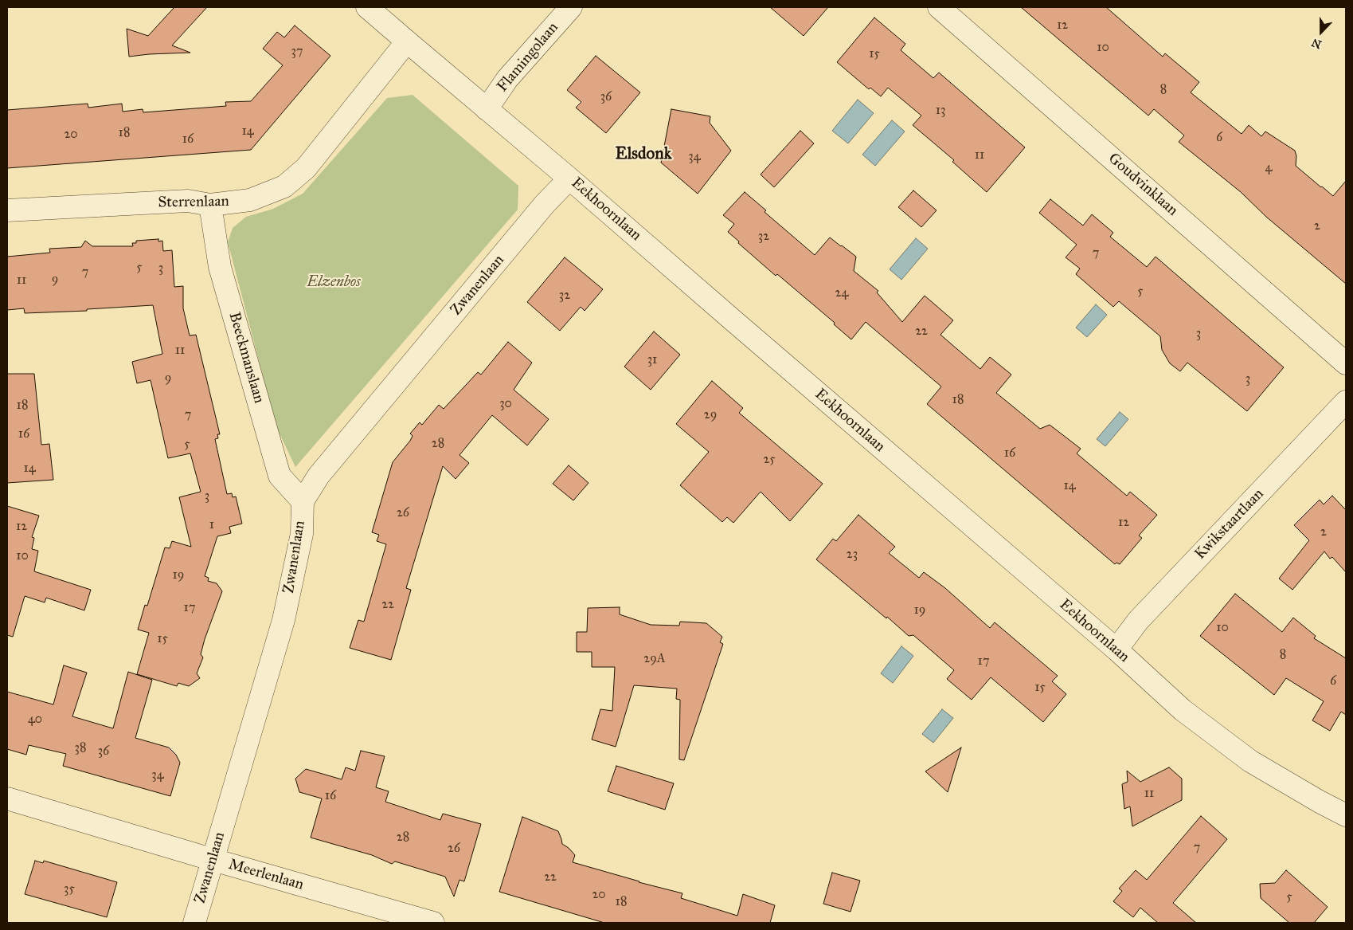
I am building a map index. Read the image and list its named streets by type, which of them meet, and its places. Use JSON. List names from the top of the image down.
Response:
{
  "streets": {
    "street": [
      "Flamingolaan",
      "Goudvinklaan",
      "Sterrenlaan",
      "Eekhoornlaan",
      "Zwanenlaan",
      "Beeckmanslaan",
      "Kwikstaartlaan",
      "Meerlenlaan"
    ]
  },
  "crossings": [
    ["Flamingolaan", "Eekhoornlaan"],
    ["Sterrenlaan", "Eekhoornlaan"],
    ["Sterrenlaan", "Beeckmanslaan"],
    ["Eekhoornlaan", "Zwanenlaan"],
    ["Eekhoornlaan", "Kwikstaartlaan"],
    ["Zwanenlaan", "Beeckmanslaan"],
    ["Zwanenlaan", "Meerlenlaan"]
  ],
  "districts": ["Elsdonk"],
  "parks": ["Elzenbos"],
  "house_numbers": [
    "12",
    "10",
    "37",
    "15",
    "8",
    "36",
    "13",
    "14",
    "18",
    "20",
    "6",
    "16",
    "11",
    "34",
    "4",
    "2",
    "32",
    "7",
    "5",
    "3",
    "7",
    "9",
    "11",
    "5",
    "24",
    "32",
    "22",
    "3",
    "11",
    "31",
    "9",
    "3",
    "18",
    "30",
    "18",
    "7",
    "29",
    "16",
    "28",
    "5",
    "16",
    "25",
    "14",
    "14",
    "3",
    "26",
    "12",
    "1",
    "12",
    "2",
    "23",
    "10",
    "19",
    "22",
    "17",
    "19",
    "10",
    "15",
    "8",
    "29A",
    "17",
    "6",
    "15",
    "40",
    "38",
    "36",
    "34",
    "11",
    "16",
    "28",
    "7",
    "26",
    "22",
    "35",
    "20",
    "5",
    "18"
  ],
  "north": "bottom"
}
